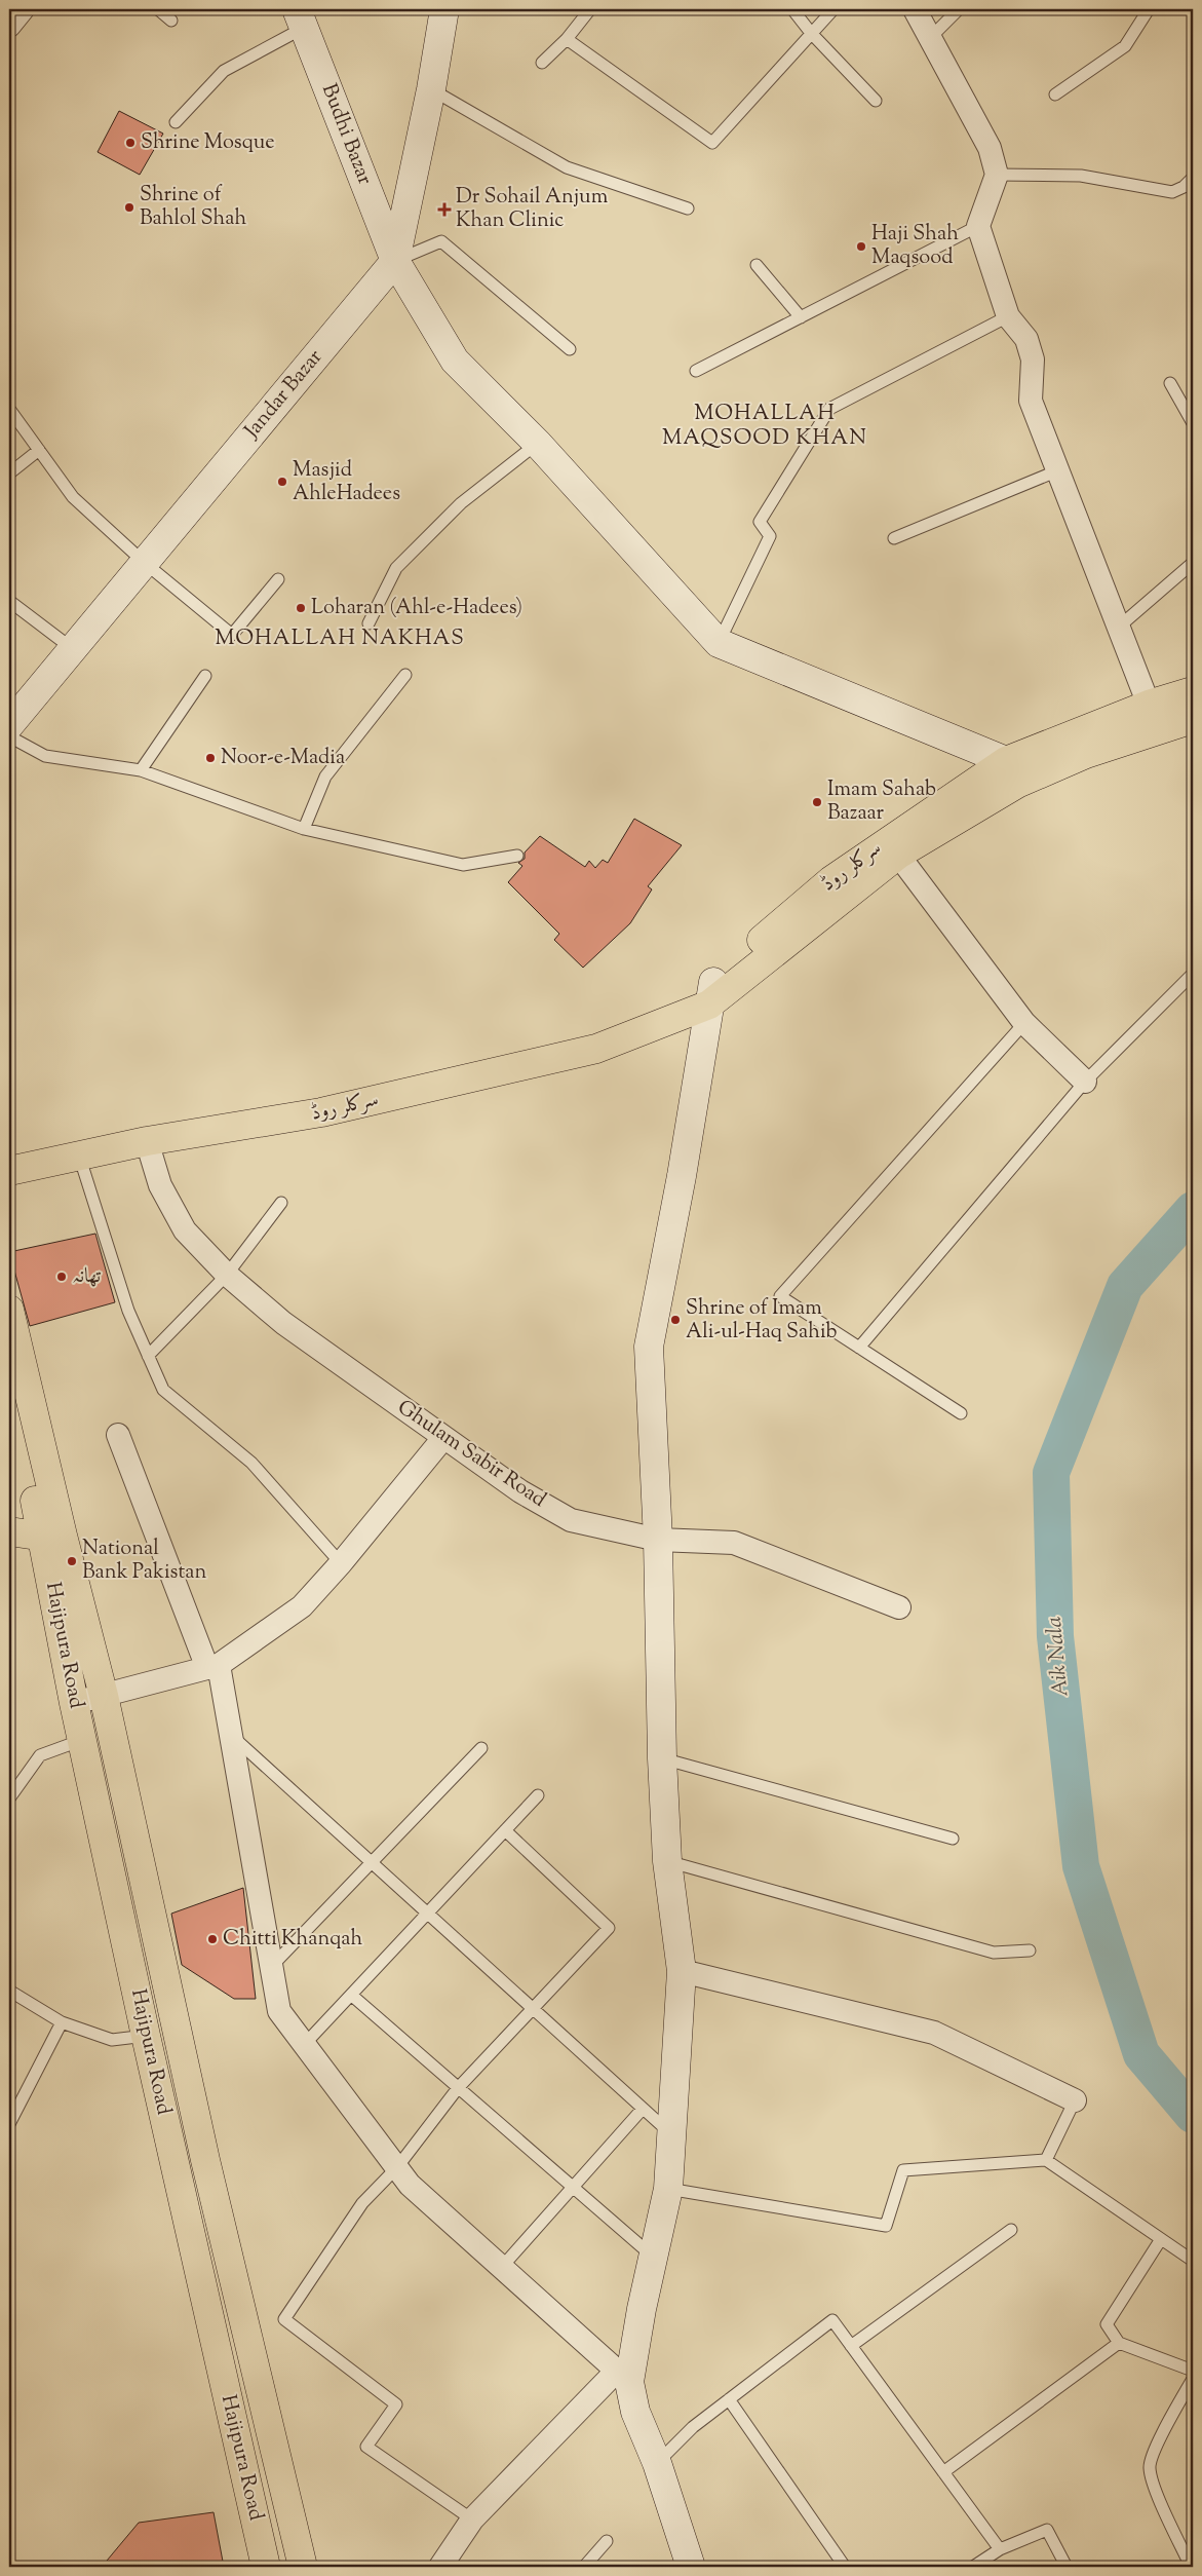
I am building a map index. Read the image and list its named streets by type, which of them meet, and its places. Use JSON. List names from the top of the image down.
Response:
{
  "streets": {
    "main road": ["سرکلر روڈ", "Hajipura Road"],
    "street": ["Budhi Bazar", "Jandar Bazar", "Ghulam Sabir Road"]
  },
  "crossings": [
    ["Budhi Bazar", "Jandar Bazar"],
    ["سرکلر روڈ", "Ghulam Sabir Road"]
  ],
  "districts": ["MOHALLAH MAQSOOD KHAN", "MOHALLAH NAKHAS"],
  "water": ["Aik Nala"],
  "places": {
    "other": [
      "Shrine Mosque",
      "Shrine of Bahlol Shah",
      "Haji Shah Maqsood",
      "Masjid AhleHadees",
      "Loharan (Ahl-e-Hadees)",
      "Noor-e-Madia",
      "Imam Sahab Bazaar",
      "تھانہ",
      "Shrine of Imam Ali-ul-Haq Sahib",
      "National Bank Pakistan",
      "Chitti Khanqah"
    ],
    "health": ["Dr Sohail Anjum Khan Clinic"]
  }
}
